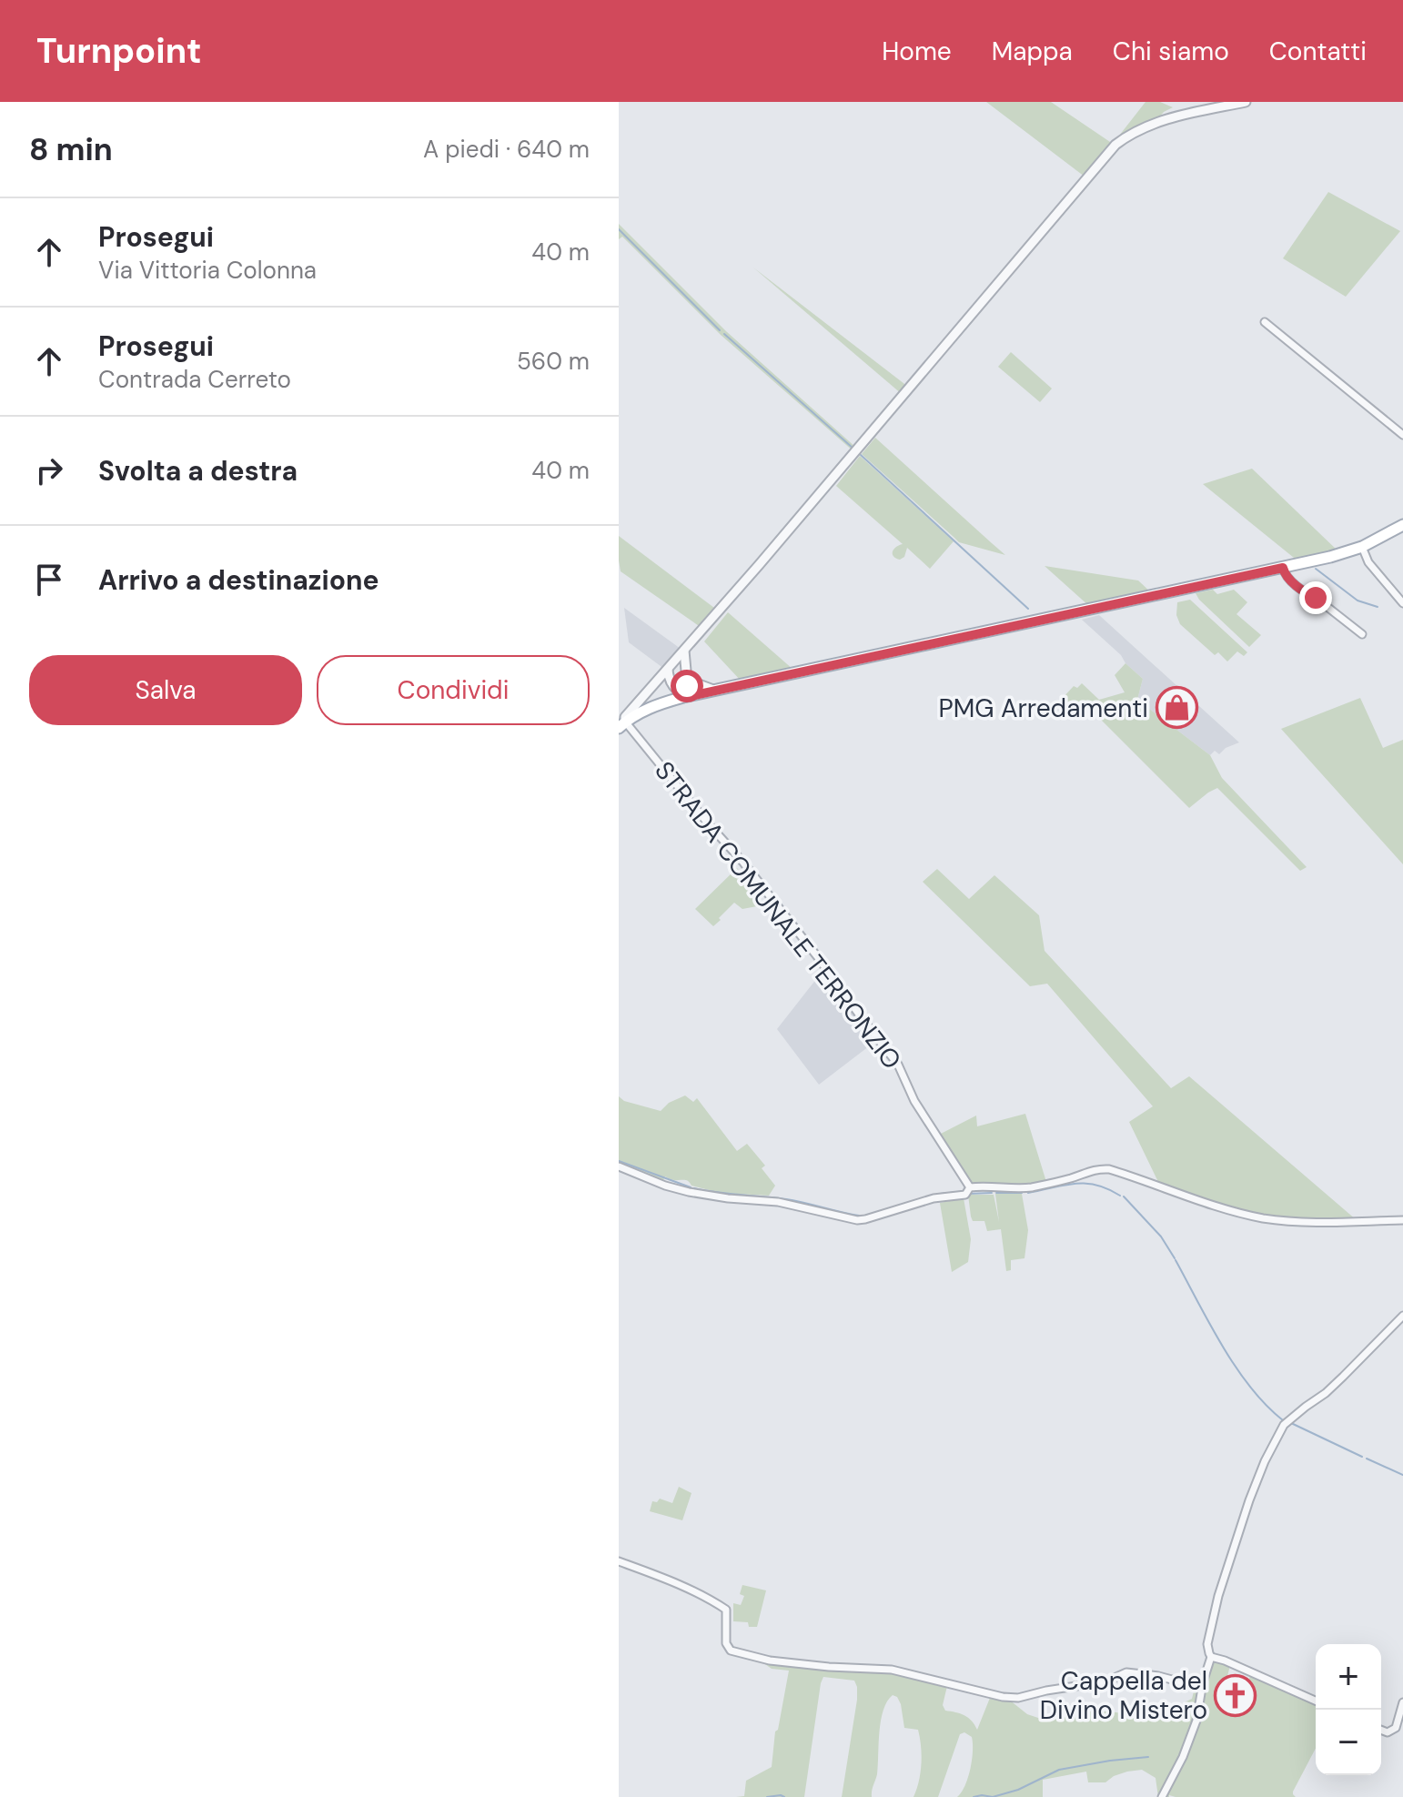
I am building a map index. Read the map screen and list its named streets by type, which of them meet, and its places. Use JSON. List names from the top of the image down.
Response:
{
  "streets": {
    "street": ["STRADA COMUNALE TERRONZIO"]
  },
  "places": {
    "shop": ["PMG Arredamenti"],
    "church": ["Cappella del Divino Mistero"]
  },
  "page": {
    "header": "Turnpoint",
    "nav": [
      "Home",
      "Mappa",
      "Chi siamo",
      "Contatti"
    ],
    "heading": ["8 min", "A piedi · 640 m"],
    "list": [
      ["Prosegui", "Via Vittoria Colonna", "40 m"],
      ["Prosegui", "Contrada Cerreto", "560 m"],
      ["Svolta a destra", "40 m"],
      "Arrivo a destinazione"
    ],
    "buttons": ["Salva", "Condividi"],
    "map_buttons": ["+", "−"]
  }
}
